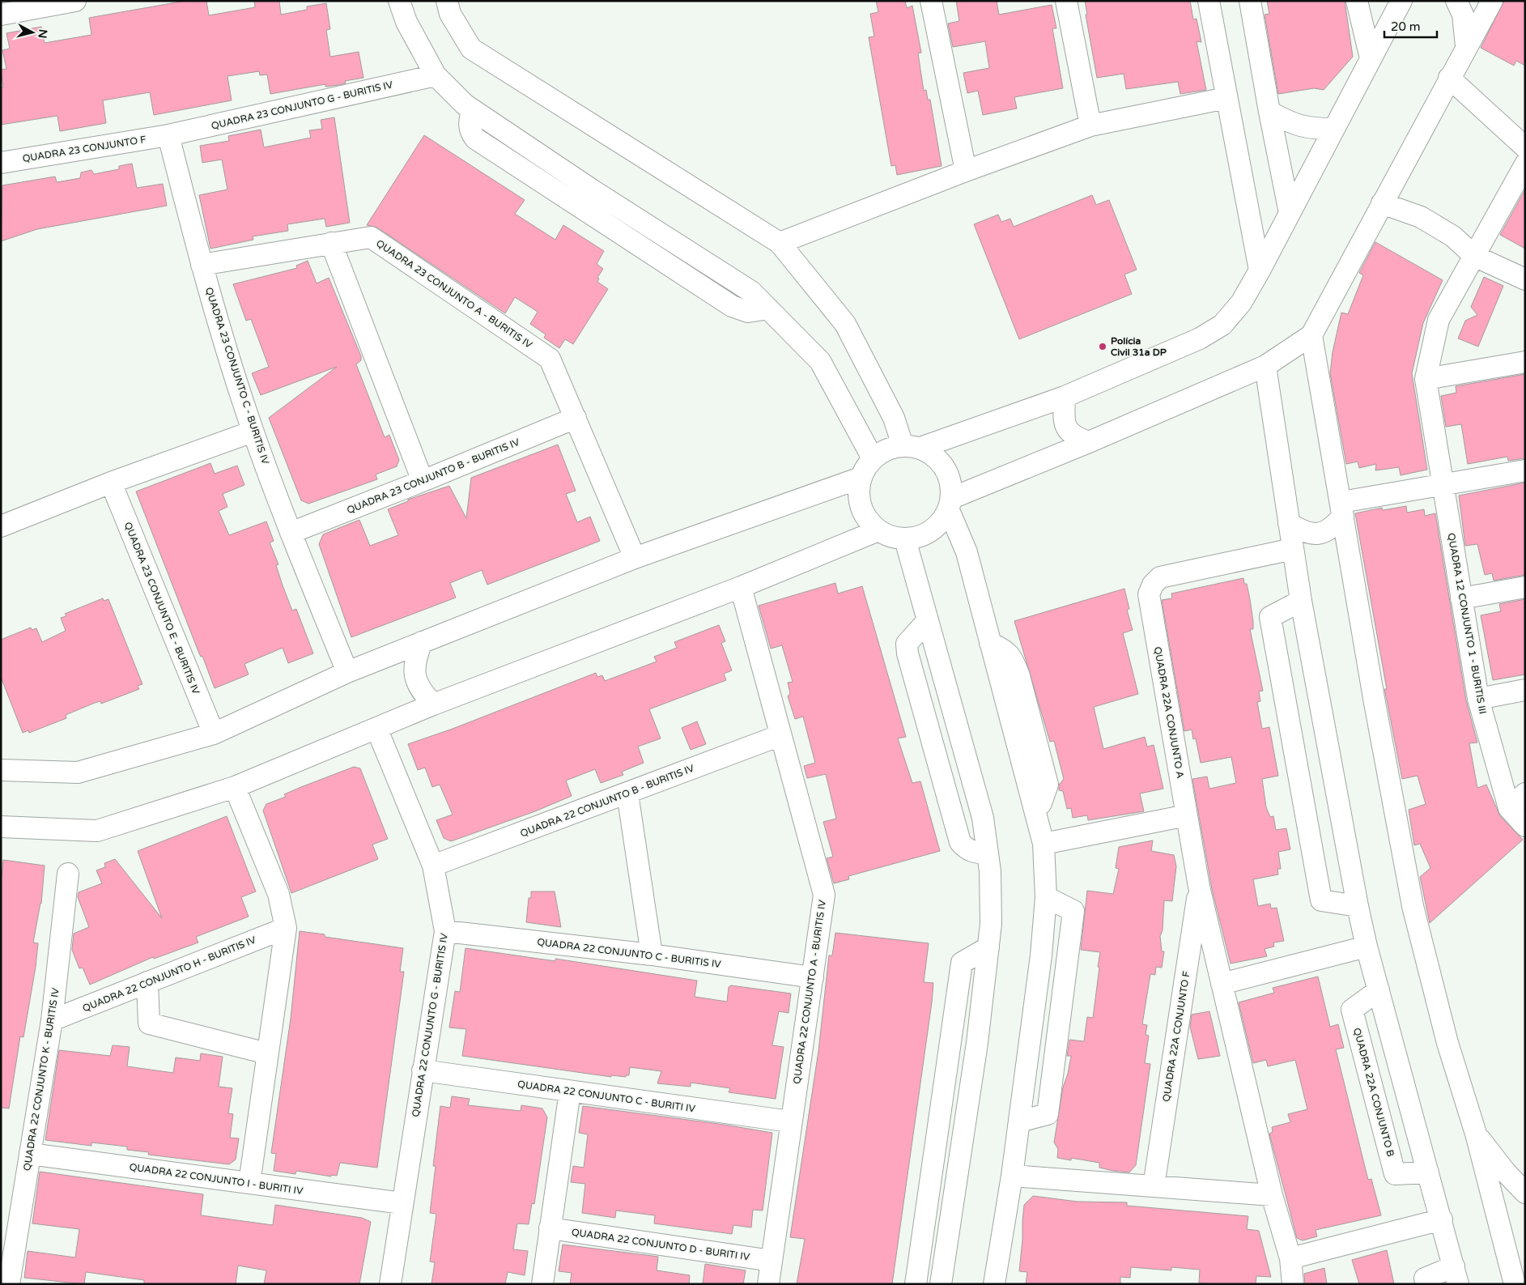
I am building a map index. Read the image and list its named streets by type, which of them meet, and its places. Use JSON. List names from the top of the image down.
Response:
{
  "streets": {
    "street": [
      "QUADRA 23 CONJUNTO G - BURITIS IV",
      "QUADRA 23 CONJUNTO F",
      "QUADRA 23 CONJUNTO A - BURITIS IV",
      "QUADRA 23 CONJUNTO C - BURITIS IV",
      "QUADRA 23 CONJUNTO B - BURITIS IV",
      "QUADRA 23 CONJUNTO E - BURITIS IV",
      "QUADRA 12 CONJUNTO 1 - BURITIS III",
      "QUADRA 22A CONJUNTO A",
      "QUADRA 22 CONJUNTO B - BURITIS IV",
      "QUADRA 22 CONJUNTO C - BURITIS IV",
      "QUADRA 22 CONJUNTO H - BURITIS IV",
      "QUADRA 22 CONJUNTO A - BURITIS IV",
      "QUADRA 22 CONJUNTO G - BURITIS IV",
      "QUADRA 22A CONJUNTO F",
      "QUADRA 22 CONJUNTO K - BURITIS IV",
      "QUADRA 22A CONJUNTO B",
      "QUADRA 22 CONJUNTO C - BURITI IV",
      "QUADRA 22 CONJUNTO I - BURITI IV",
      "QUADRA 22 CONJUNTO D - BURITI IV"
    ]
  },
  "crossings": [
    ["QUADRA 23 CONJUNTO G - BURITIS IV", "QUADRA 23 CONJUNTO F"],
    ["QUADRA 23 CONJUNTO G - BURITIS IV", "QUADRA 23 CONJUNTO C - BURITIS IV"],
    ["QUADRA 23 CONJUNTO F", "QUADRA 23 CONJUNTO C - BURITIS IV"],
    ["QUADRA 23 CONJUNTO A - BURITIS IV", "QUADRA 23 CONJUNTO C - BURITIS IV"],
    ["QUADRA 23 CONJUNTO A - BURITIS IV", "QUADRA 23 CONJUNTO B - BURITIS IV"],
    ["QUADRA 23 CONJUNTO C - BURITIS IV", "QUADRA 23 CONJUNTO B - BURITIS IV"],
    ["QUADRA 22A CONJUNTO A", "QUADRA 22A CONJUNTO F"],
    ["QUADRA 22 CONJUNTO B - BURITIS IV", "QUADRA 22 CONJUNTO A - BURITIS IV"],
    ["QUADRA 22 CONJUNTO B - BURITIS IV", "QUADRA 22 CONJUNTO G - BURITIS IV"],
    ["QUADRA 22 CONJUNTO C - BURITIS IV", "QUADRA 22 CONJUNTO A - BURITIS IV"],
    ["QUADRA 22 CONJUNTO C - BURITIS IV", "QUADRA 22 CONJUNTO G - BURITIS IV"],
    ["QUADRA 22 CONJUNTO H - BURITIS IV", "QUADRA 22 CONJUNTO K - BURITIS IV"],
    ["QUADRA 22 CONJUNTO A - BURITIS IV", "QUADRA 22 CONJUNTO C - BURITI IV"],
    ["QUADRA 22 CONJUNTO A - BURITIS IV", "QUADRA 22 CONJUNTO D - BURITI IV"],
    ["QUADRA 22 CONJUNTO G - BURITIS IV", "QUADRA 22 CONJUNTO C - BURITI IV"],
    ["QUADRA 22 CONJUNTO G - BURITIS IV", "QUADRA 22 CONJUNTO I - BURITI IV"],
    ["QUADRA 22 CONJUNTO K - BURITIS IV", "QUADRA 22 CONJUNTO I - BURITI IV"]
  ],
  "places": ["Polícia Civil 31a DP"],
  "scale_bar": "20 m",
  "north": "right"
}
